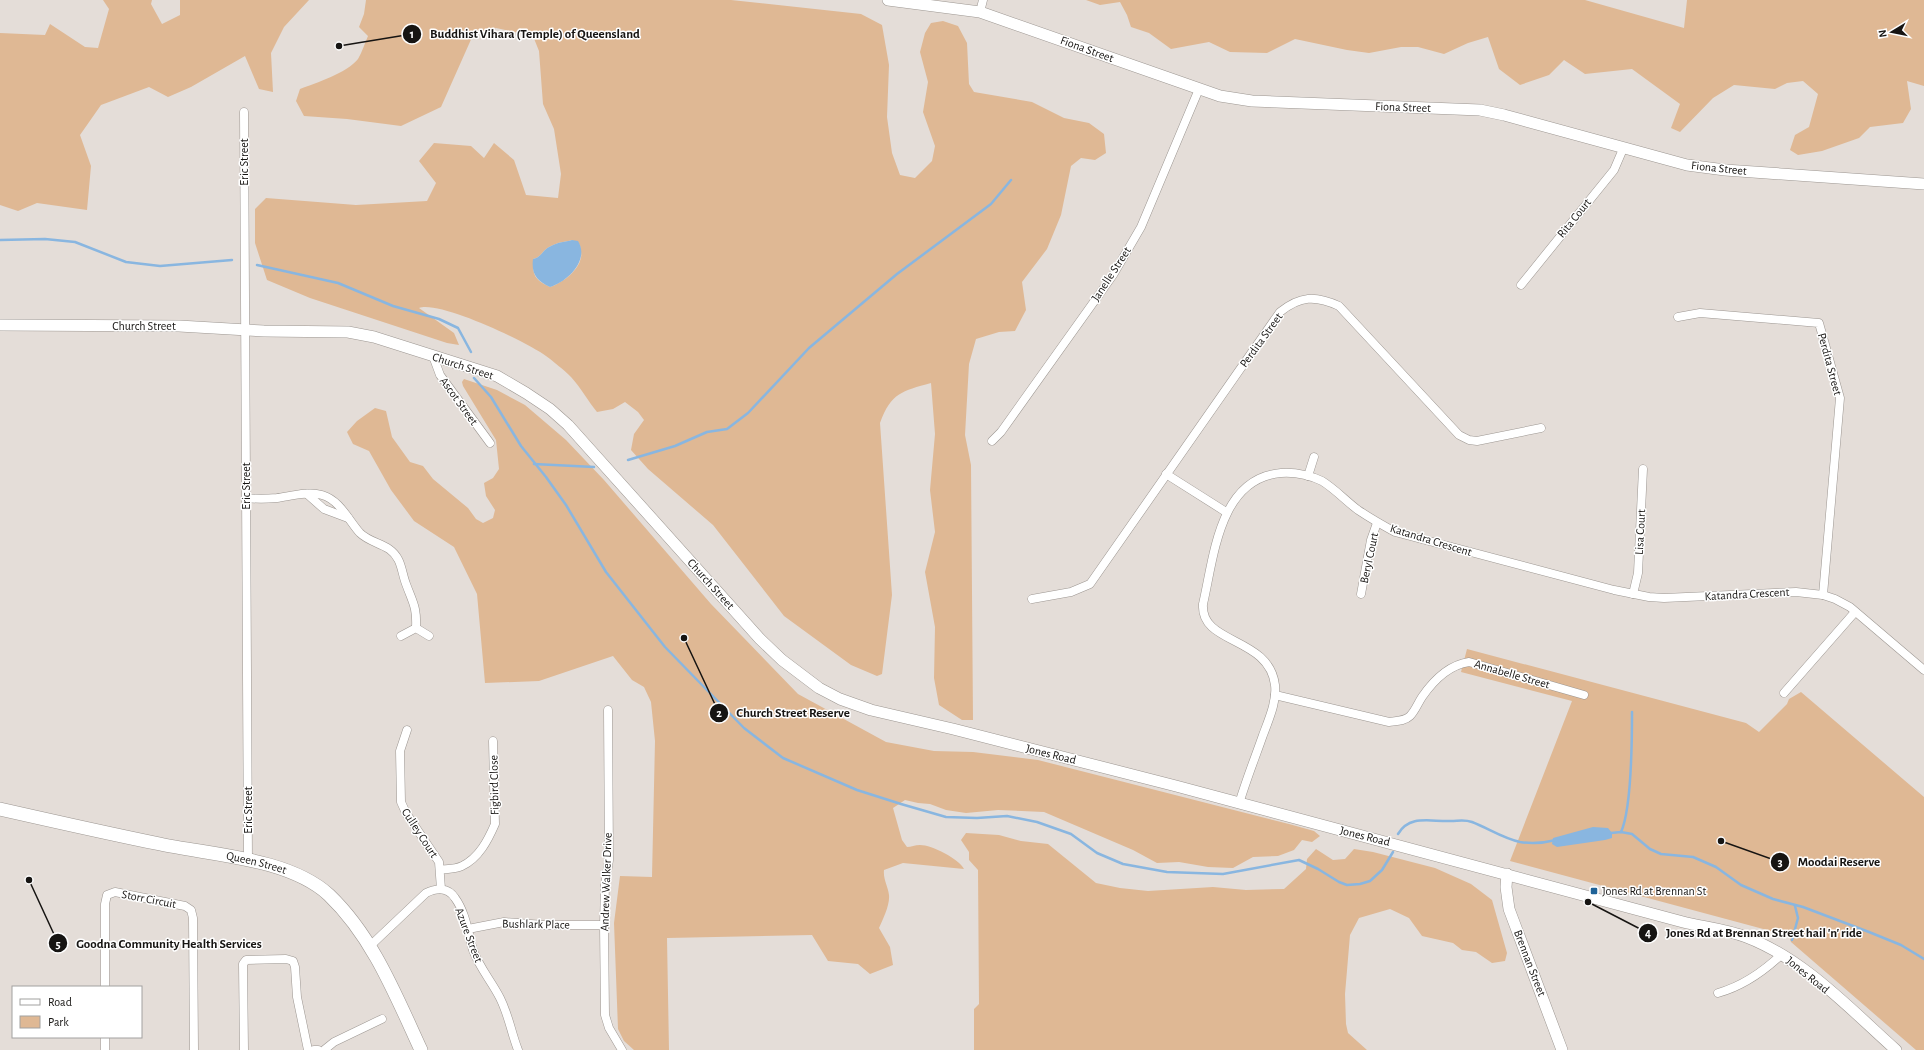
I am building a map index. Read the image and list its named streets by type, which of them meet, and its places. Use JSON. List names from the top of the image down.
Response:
{
  "streets": {
    "main road": ["Queen Street"],
    "street": [
      "Fiona Street",
      "Eric Street",
      "Rita Court",
      "Janelle Street",
      "Church Street",
      "Perdita Street",
      "Ascot Street",
      "Lisa Court",
      "Katandra Crescent",
      "Beryl Court",
      "Annabelle Street",
      "Jones Road",
      "Figbird Close",
      "Culley Court",
      "Andrew Walker Drive",
      "Storr Circuit",
      "Bushlark Place",
      "Azure Street",
      "Brennan Street"
    ]
  },
  "crossings": [
    ["Fiona Street", "Rita Court"],
    ["Fiona Street", "Janelle Street"],
    ["Eric Street", "Church Street"],
    ["Eric Street", "Queen Street"],
    ["Church Street", "Ascot Street"],
    ["Church Street", "Jones Road"],
    ["Perdita Street", "Katandra Crescent"],
    ["Lisa Court", "Katandra Crescent"],
    ["Katandra Crescent", "Beryl Court"],
    ["Katandra Crescent", "Annabelle Street"],
    ["Katandra Crescent", "Jones Road"],
    ["Jones Road", "Brennan Street"],
    ["Figbird Close", "Culley Court"],
    ["Culley Court", "Azure Street"],
    ["Andrew Walker Drive", "Bushlark Place"],
    ["Bushlark Place", "Azure Street"]
  ],
  "places": {
    "other": [
      "Buddhist Vihara (Temple) of Queensland",
      "Church Street Reserve",
      "Moodai Reserve",
      "Goodna Community Health Services",
      "Jones Rd at Brennan Street hail 'n' ride"
    ],
    "transit": ["Jones Rd at Brennan St"]
  },
  "legend": ["Road", "Park"],
  "north": "left"
}
